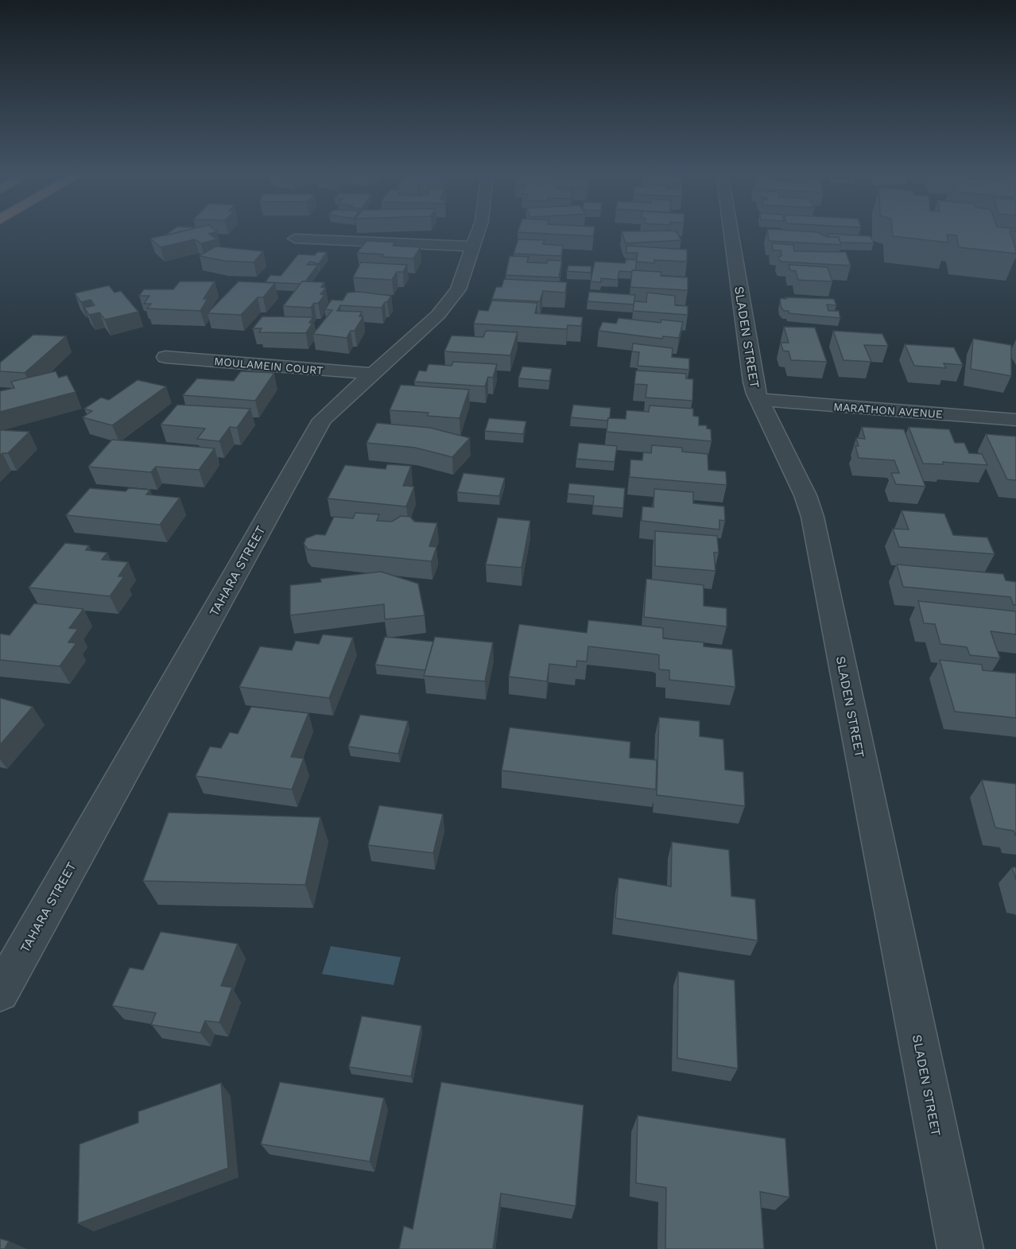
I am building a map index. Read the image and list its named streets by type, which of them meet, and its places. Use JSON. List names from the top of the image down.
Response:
{
  "streets": {
    "street": [
      "SLADEN STREET",
      "MOULAMEIN COURT",
      "MARATHON AVENUE",
      "TAHARA STREET"
    ]
  },
  "crossings": [
    ["SLADEN STREET", "MARATHON AVENUE"],
    ["MOULAMEIN COURT", "TAHARA STREET"]
  ]
}
